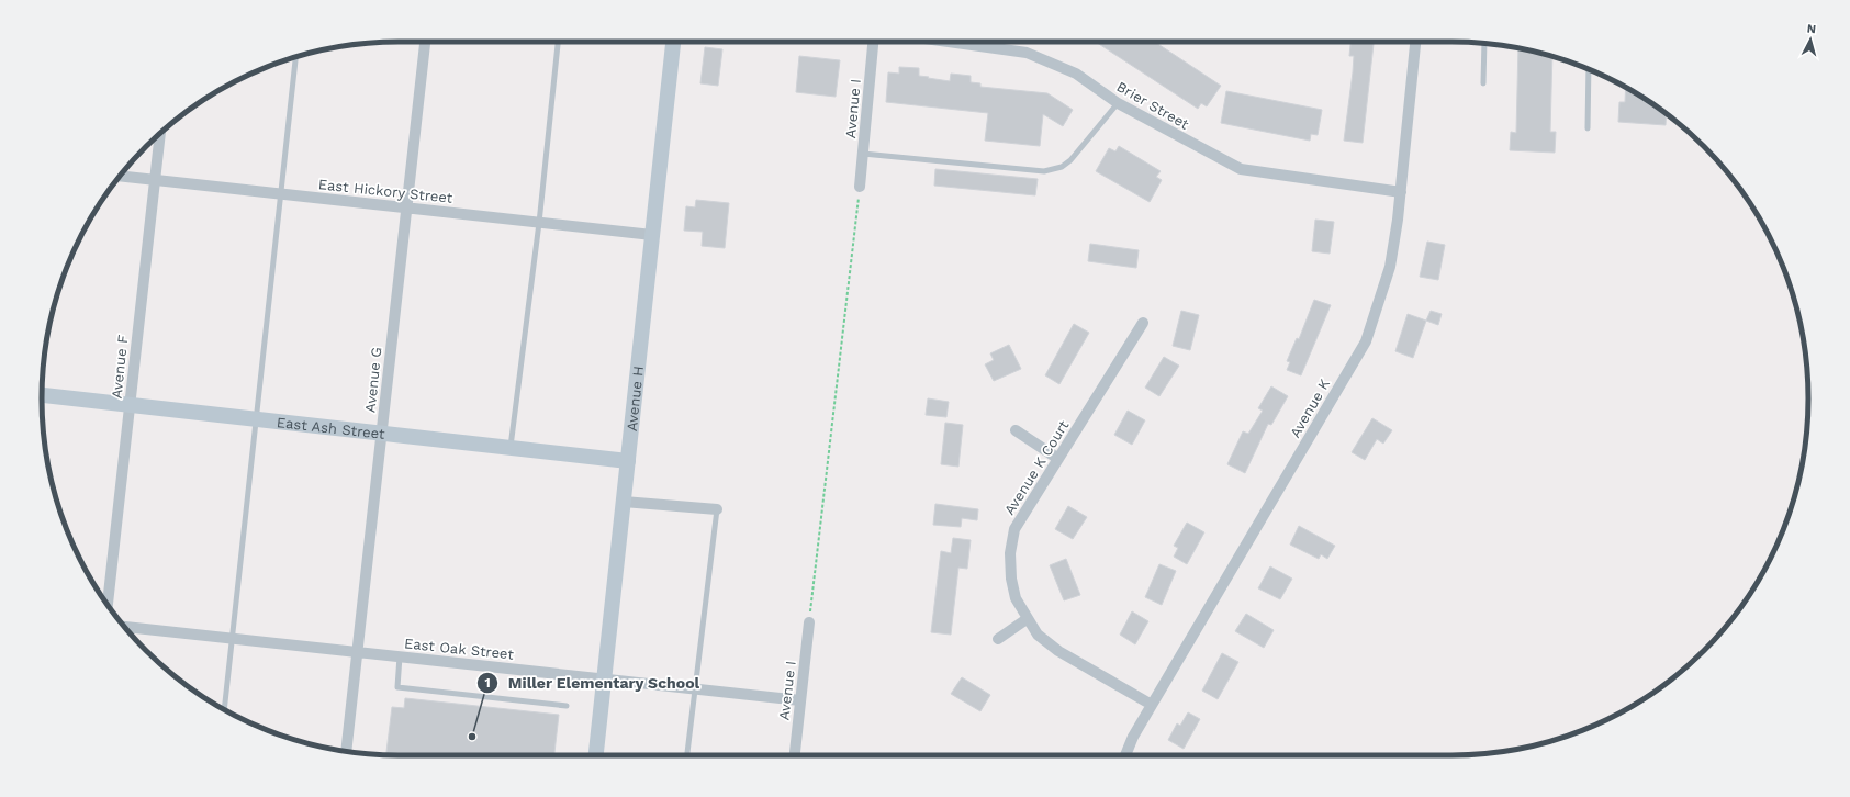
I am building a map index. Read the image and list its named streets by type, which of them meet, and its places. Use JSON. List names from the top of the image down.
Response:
{
  "streets": {
    "street": [
      "Brier Street",
      "Avenue I",
      "East Hickory Street",
      "Avenue F",
      "Avenue G",
      "Avenue H",
      "Avenue K",
      "East Ash Street",
      "Avenue K Court",
      "East Oak Street"
    ]
  },
  "crossings": [
    ["Brier Street", "Avenue K"],
    ["Avenue I", "East Oak Street"],
    ["East Hickory Street", "Avenue F"],
    ["East Hickory Street", "Avenue G"],
    ["East Hickory Street", "Avenue H"],
    ["Avenue F", "East Ash Street"],
    ["Avenue G", "East Ash Street"],
    ["Avenue G", "East Oak Street"],
    ["Avenue H", "East Ash Street"],
    ["Avenue H", "East Oak Street"],
    ["Avenue K", "Avenue K Court"]
  ],
  "places": ["Miller Elementary School"],
  "north": "top"
}
